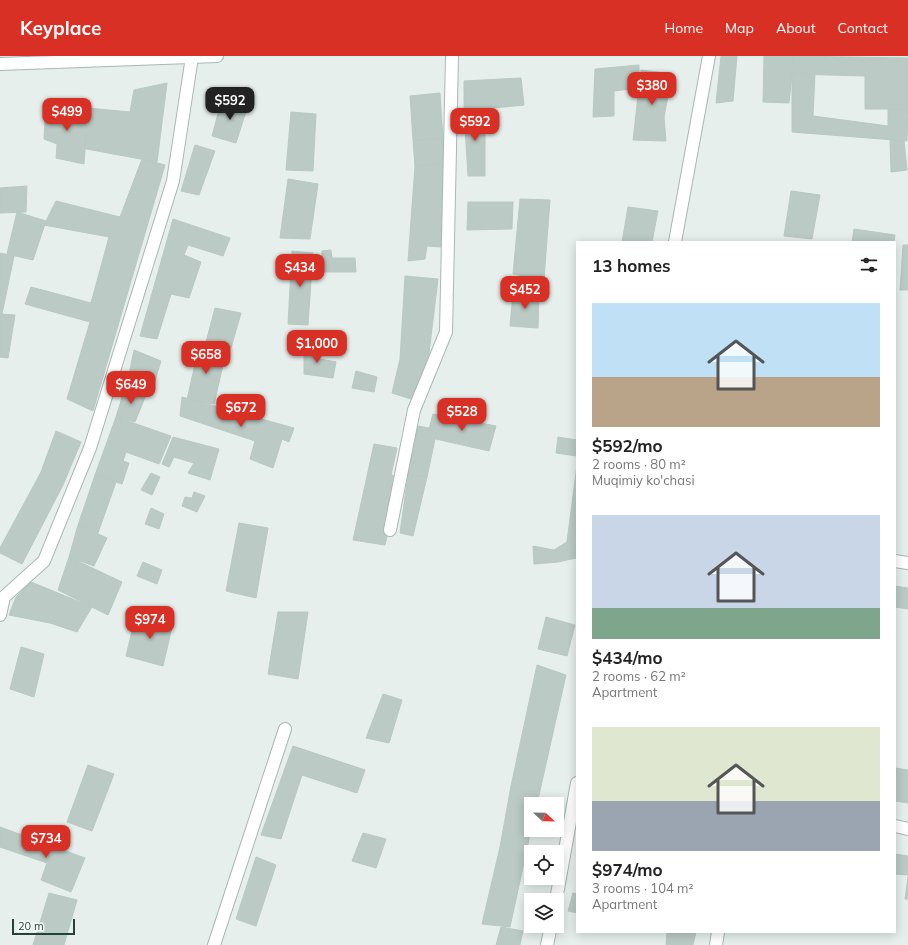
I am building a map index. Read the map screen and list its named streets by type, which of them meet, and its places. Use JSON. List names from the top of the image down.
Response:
{
  "scale_bar": "20 m",
  "north": "right",
  "page": {
    "header": "Keyplace",
    "nav": [
      "Home",
      "Map",
      "About",
      "Contact"
    ],
    "price": [
      "$380",
      "$592",
      "$499",
      "$592",
      "$434",
      "$452",
      "$1,000",
      "$658",
      "$649",
      "$672",
      "$528",
      "$974",
      "$734"
    ],
    "heading": "13 homes",
    "list": [
      {
        "name": "$592/mo",
        "note": "2 rooms · 80 m² · Muqimiy ko'chasi"
      },
      {
        "name": "$434/mo",
        "note": "2 rooms · 62 m² · Apartment"
      },
      {
        "name": "$974/mo",
        "note": "3 rooms · 104 m² · Apartment"
      }
    ],
    "scale": "20 m"
  }
}
